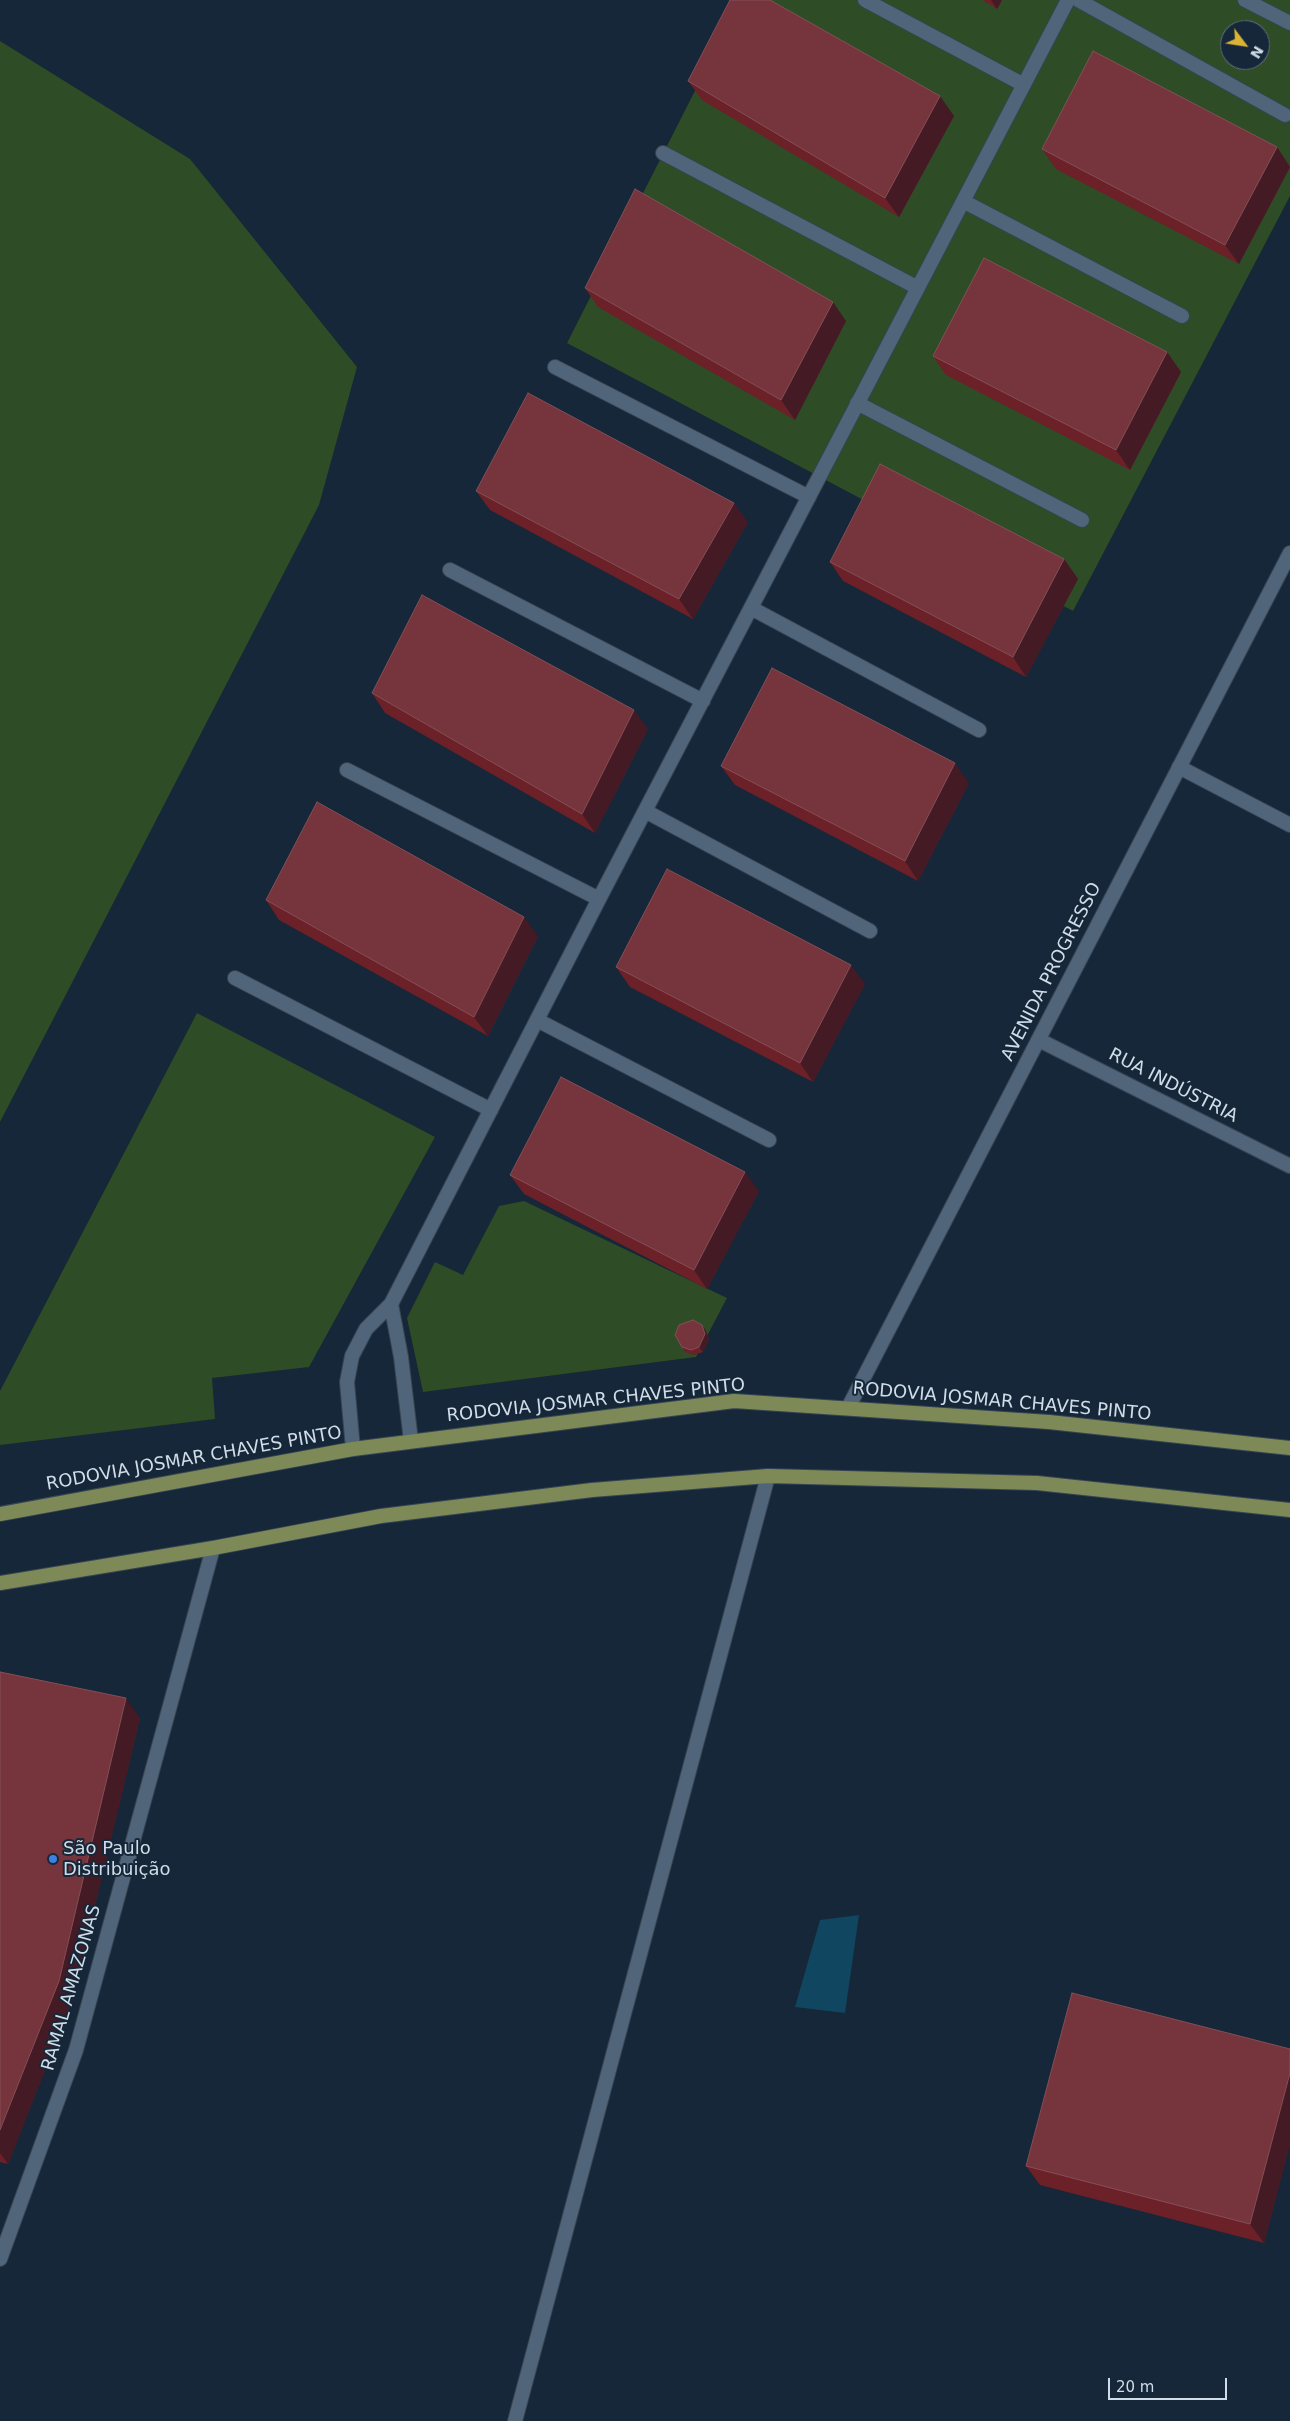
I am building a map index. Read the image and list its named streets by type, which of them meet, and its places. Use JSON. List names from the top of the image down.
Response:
{
  "streets": {
    "main road": ["RODOVIA JOSMAR CHAVES PINTO"],
    "street": ["AVENIDA PROGRESSO", "RUA INDÚSTRIA", "RAMAL AMAZONAS"]
  },
  "crossings": [
    ["AVENIDA PROGRESSO", "RUA INDÚSTRIA"],
    ["AVENIDA PROGRESSO", "RODOVIA JOSMAR CHAVES PINTO"]
  ],
  "places": ["São Paulo Distribuição"],
  "scale_bar": "20 m",
  "north": "bottom right"
}
